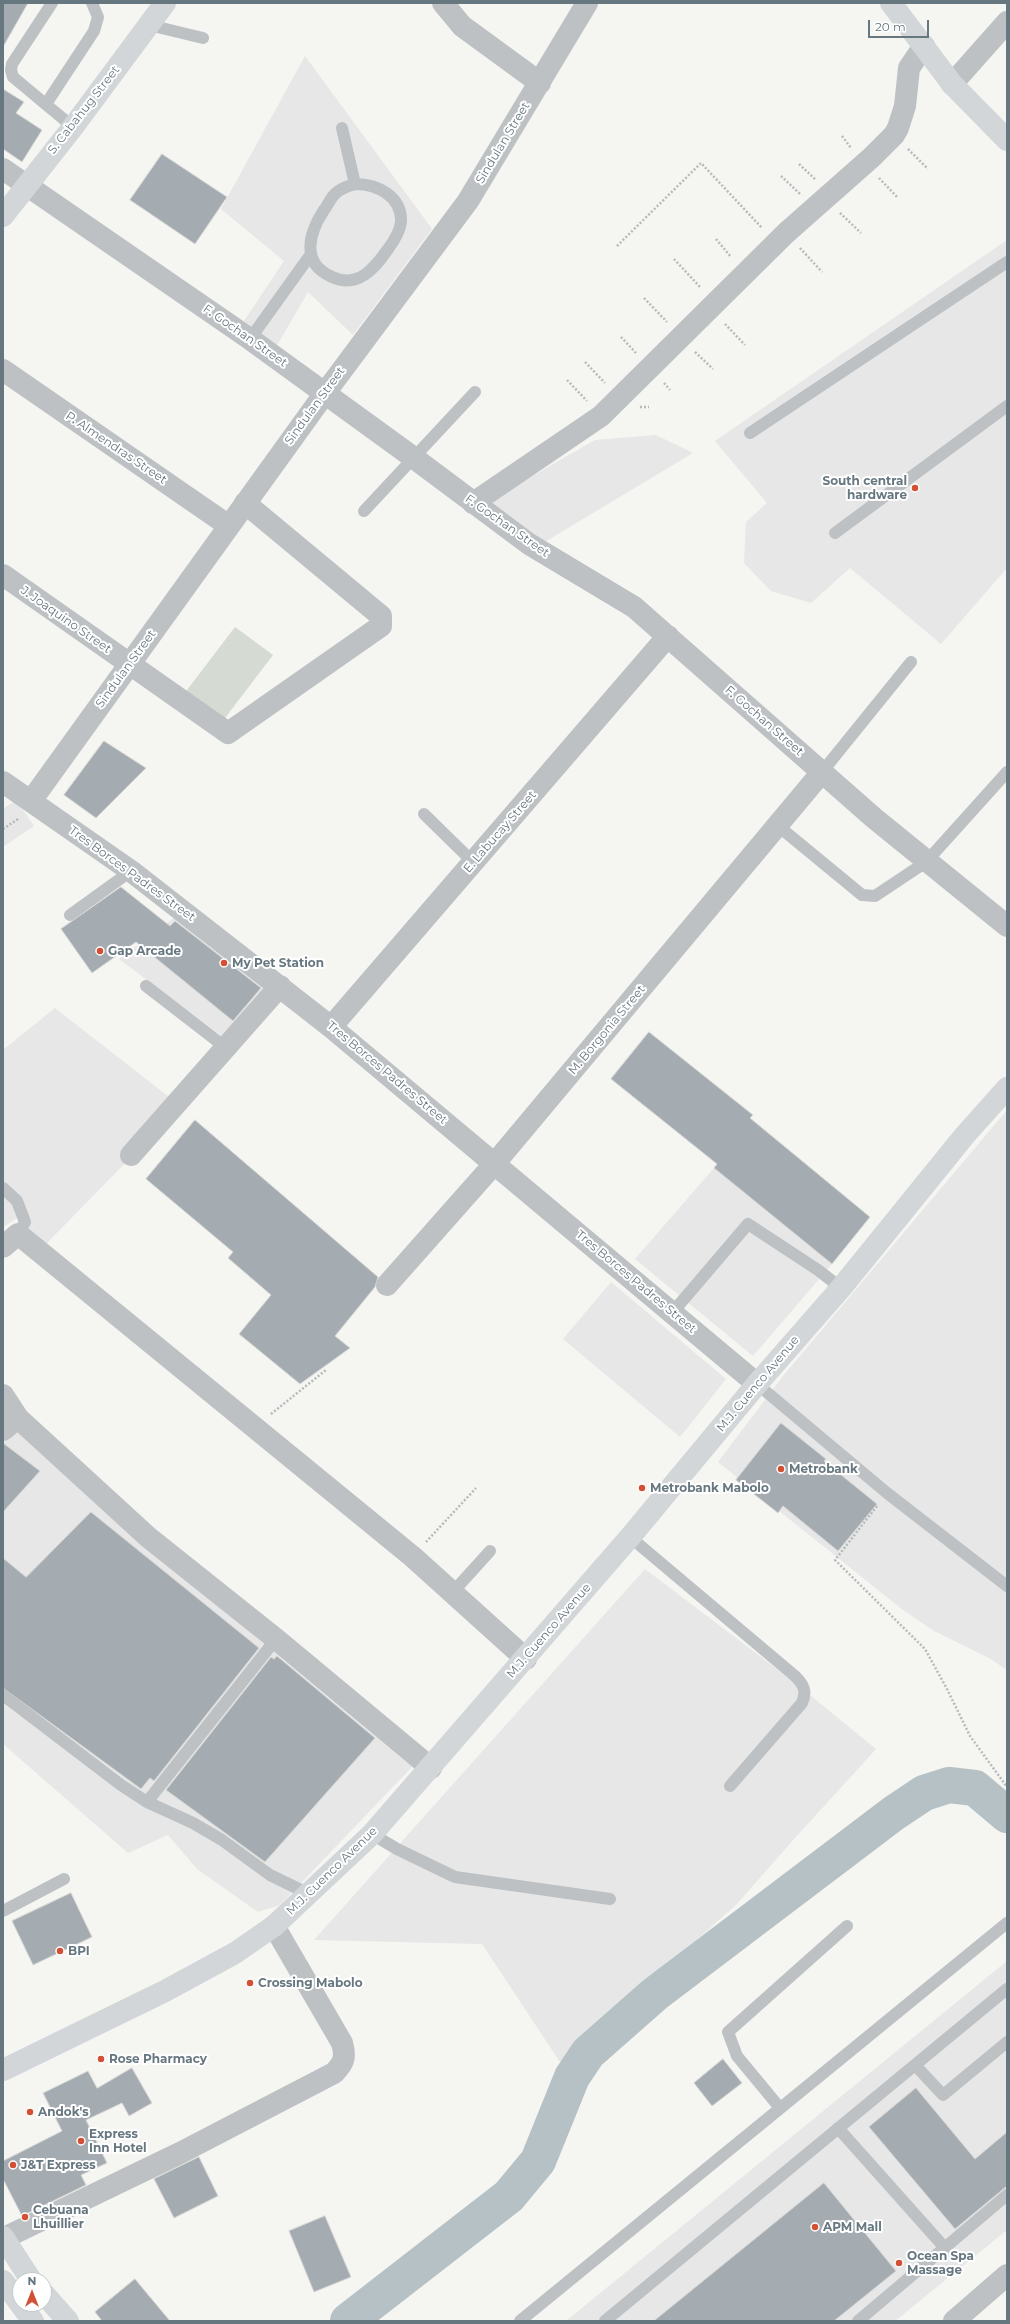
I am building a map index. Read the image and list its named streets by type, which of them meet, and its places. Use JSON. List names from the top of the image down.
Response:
{
  "streets": {
    "main road": ["S. Cabahug Street", "M.J. Cuenco Avenue"],
    "street": [
      "Sindulan Street",
      "F. Gochan Street",
      "P. Almendras Street",
      "J. Joaquino Street",
      "E. Labucay Street",
      "Tres Borces Padres Street",
      "M. Borgonia Street"
    ]
  },
  "crossings": [
    ["S. Cabahug Street", "F. Gochan Street"],
    ["Sindulan Street", "F. Gochan Street"],
    ["Sindulan Street", "P. Almendras Street"],
    ["Sindulan Street", "J. Joaquino Street"],
    ["Sindulan Street", "Tres Borces Padres Street"],
    ["F. Gochan Street", "E. Labucay Street"],
    ["F. Gochan Street", "M. Borgonia Street"],
    ["E. Labucay Street", "Tres Borces Padres Street"],
    ["Tres Borces Padres Street", "M. Borgonia Street"],
    ["Tres Borces Padres Street", "M.J. Cuenco Avenue"]
  ],
  "places": [
    "South central hardware",
    "Gap Arcade",
    "My Pet Station",
    "Metrobank",
    "Metrobank Mabolo",
    "BPI",
    "Crossing Mabolo",
    "Rose Pharmacy",
    "Andok's",
    "Express Inn Hotel",
    "J&T Express",
    "Cebuana Lhuillier",
    "APM Mall",
    "Ocean Spa Massage"
  ],
  "scale_bar": "20 m",
  "north": "top"
}
